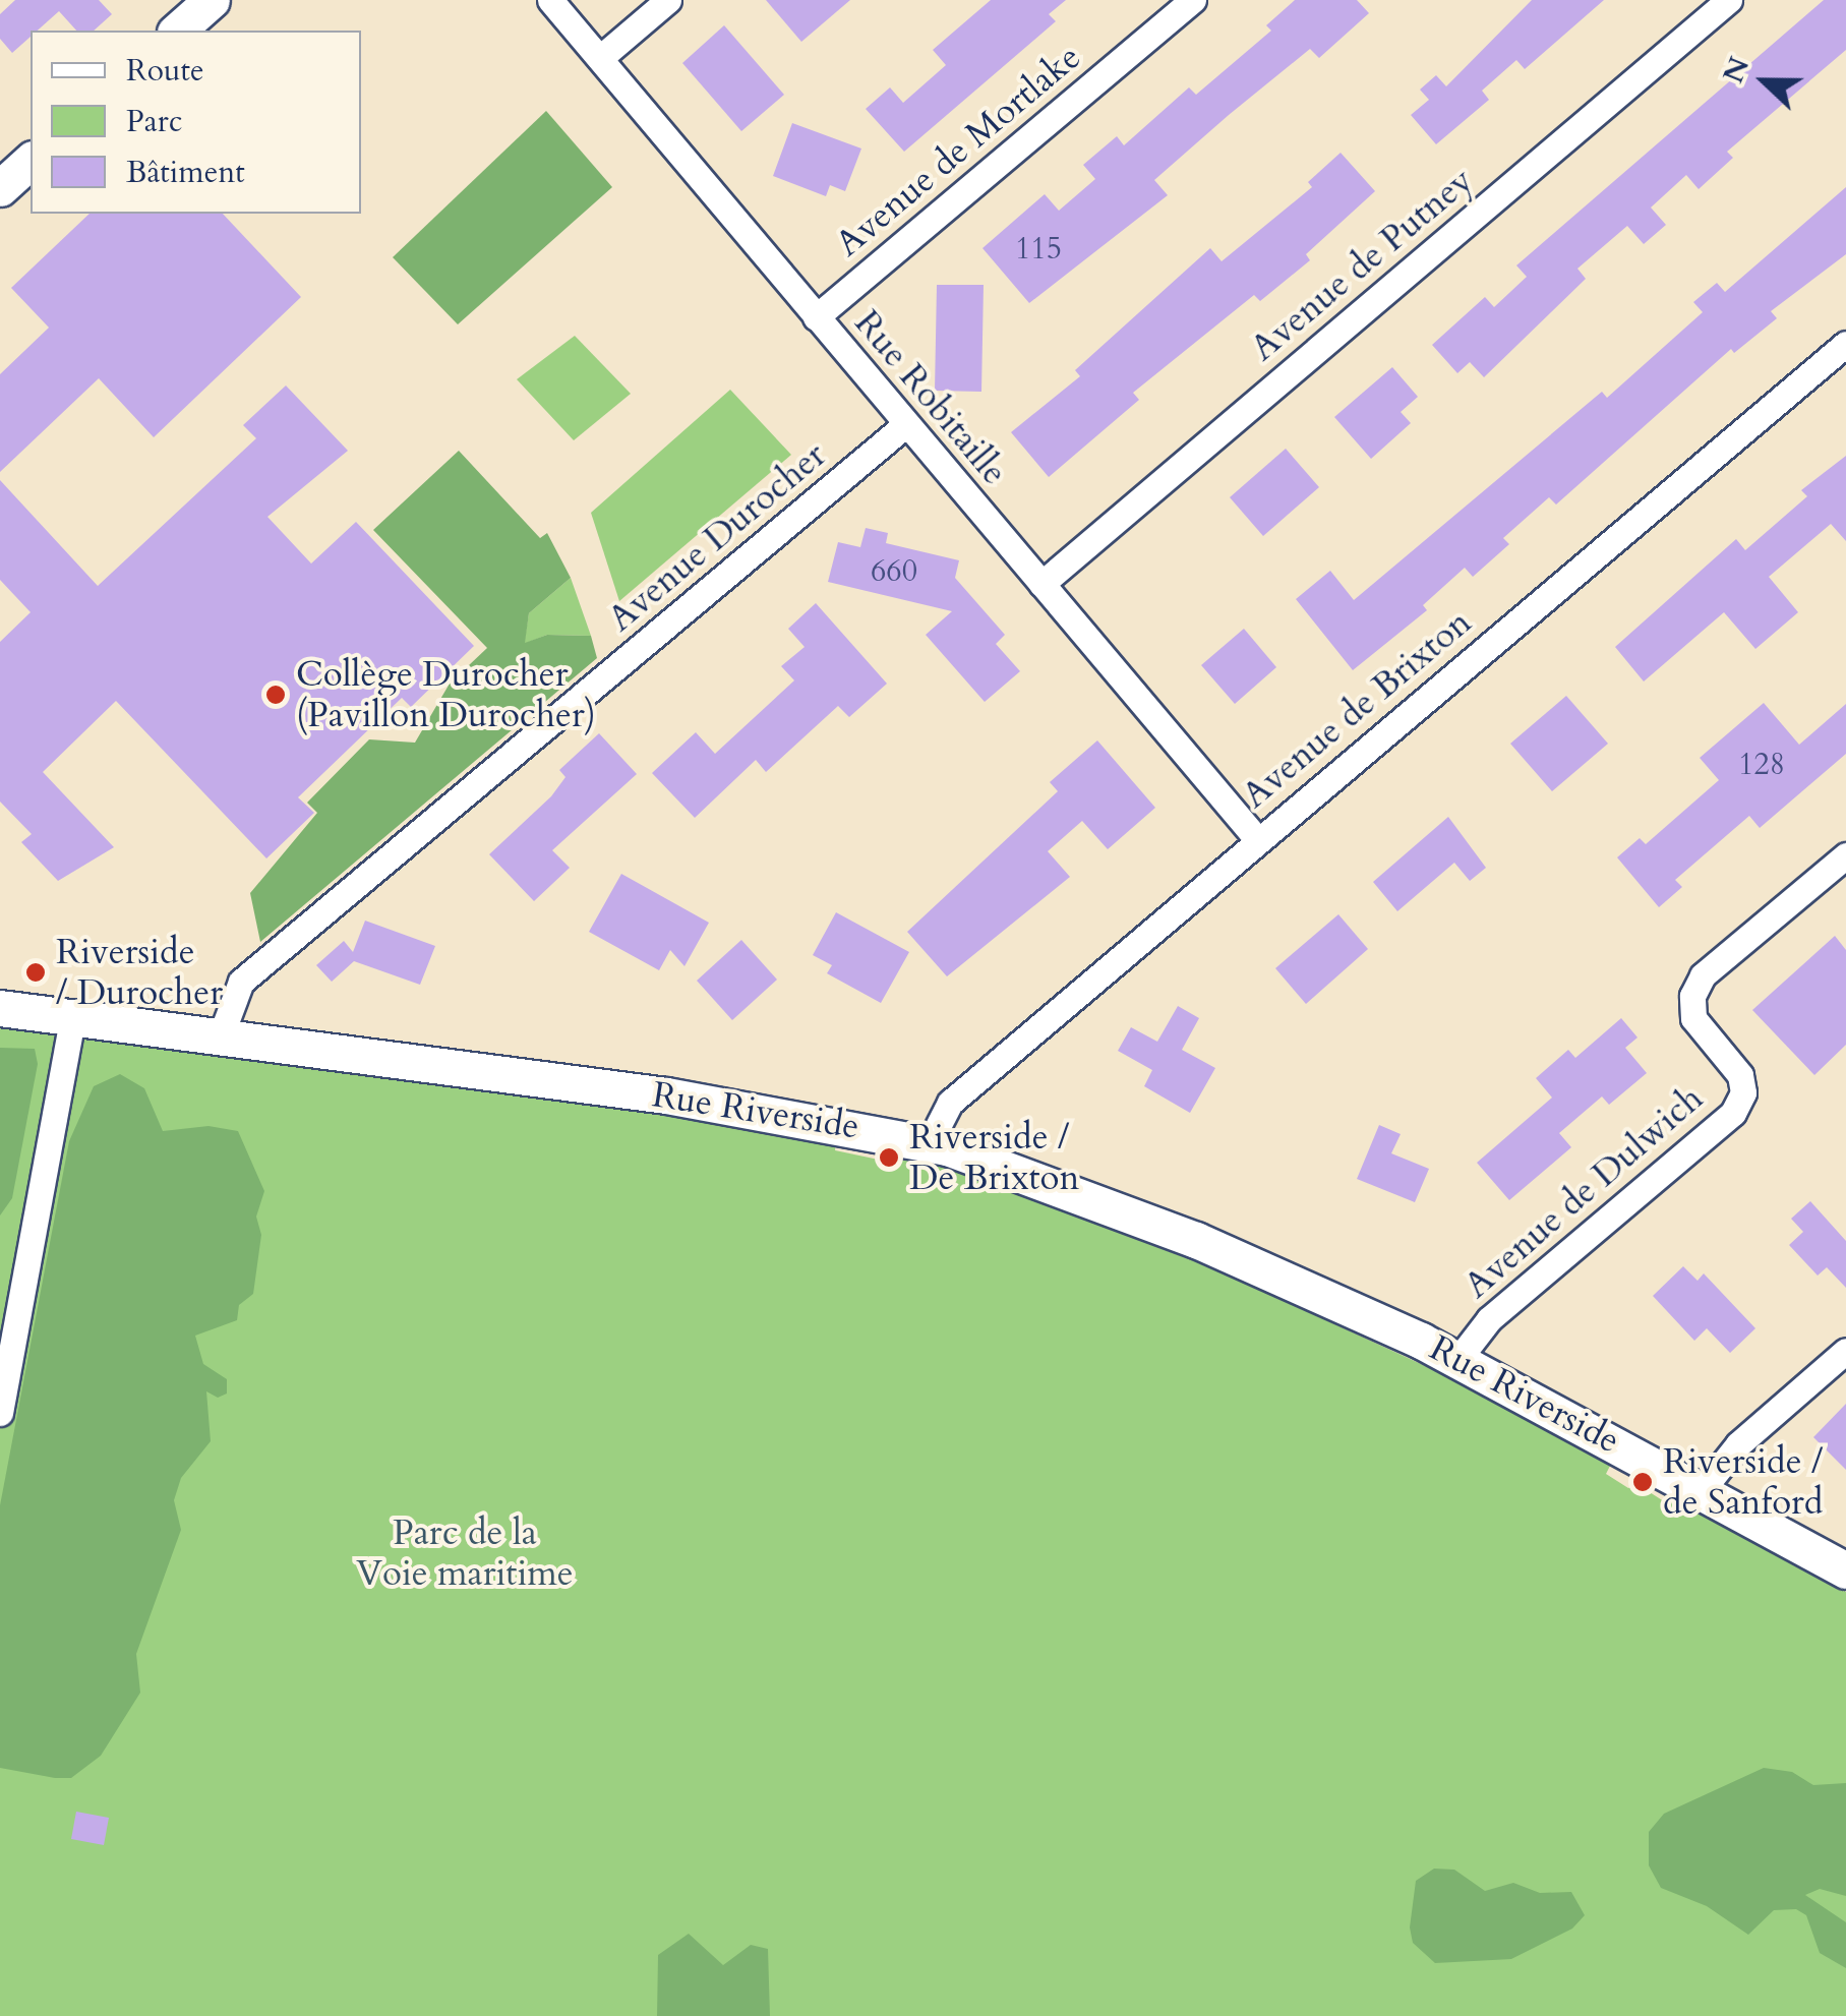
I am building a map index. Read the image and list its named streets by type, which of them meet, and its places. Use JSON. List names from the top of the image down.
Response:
{
  "streets": {
    "street": [
      "Avenue de Mortlake",
      "Avenue de Putney",
      "Rue Robitaille",
      "Avenue Durocher",
      "Avenue de Brixton",
      "Rue Riverside",
      "Avenue de Dulwich"
    ]
  },
  "crossings": [
    ["Avenue de Mortlake", "Rue Robitaille"],
    ["Avenue de Putney", "Rue Robitaille"],
    ["Rue Robitaille", "Avenue Durocher"],
    ["Rue Robitaille", "Avenue de Brixton"],
    ["Avenue Durocher", "Rue Riverside"],
    ["Avenue de Brixton", "Rue Riverside"],
    ["Rue Riverside", "Avenue de Dulwich"]
  ],
  "parks": ["Parc de la Voie maritime"],
  "places": [
    "Collège Durocher (Pavillon Durocher)",
    "Riverside / Durocher",
    "Riverside / De Brixton",
    "Riverside / de Sanford"
  ],
  "house_numbers": ["115", "660", "128"],
  "legend": ["Route", "Parc", "Bâtiment"],
  "north": "left"
}
